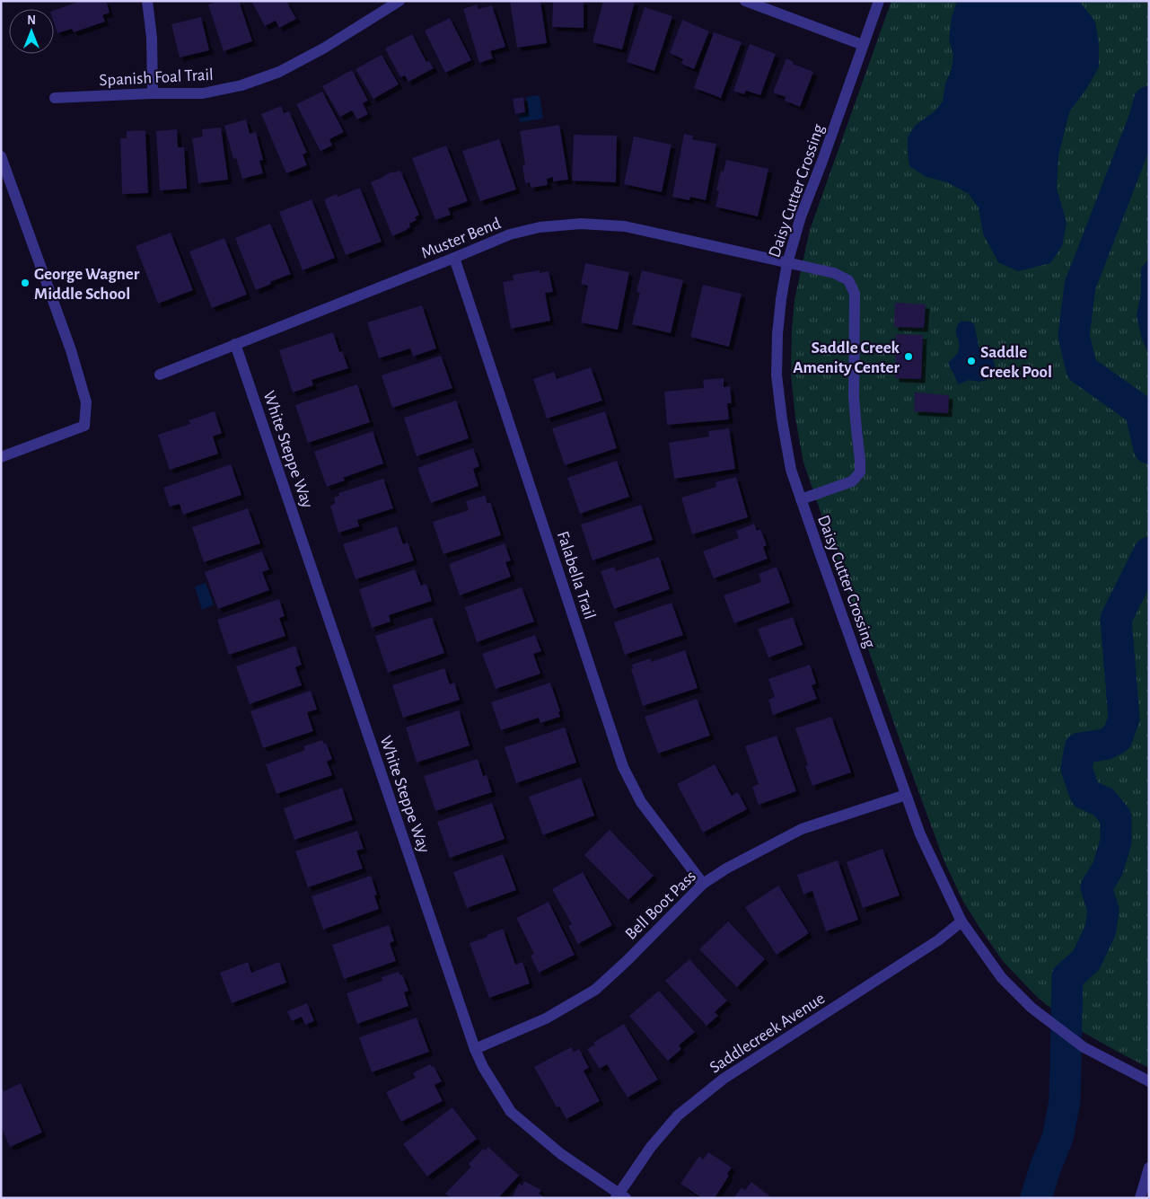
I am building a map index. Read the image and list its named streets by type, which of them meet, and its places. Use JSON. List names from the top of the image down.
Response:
{
  "streets": {
    "street": [
      "Spanish Foal Trail",
      "Daisy Cutter Crossing",
      "Muster Bend",
      "White Steppe Way",
      "Falabella Trail",
      "Bell Boot Pass",
      "Saddlecreek Avenue"
    ]
  },
  "crossings": [
    ["Daisy Cutter Crossing", "Muster Bend"],
    ["Daisy Cutter Crossing", "Bell Boot Pass"],
    ["Daisy Cutter Crossing", "Saddlecreek Avenue"],
    ["Muster Bend", "White Steppe Way"],
    ["Muster Bend", "Falabella Trail"],
    ["White Steppe Way", "Bell Boot Pass"],
    ["White Steppe Way", "Saddlecreek Avenue"],
    ["Falabella Trail", "Bell Boot Pass"]
  ],
  "places": ["George Wagner Middle School", "Saddle Creek Amenity Center", "Saddle Creek Pool"],
  "north": "top"
}
